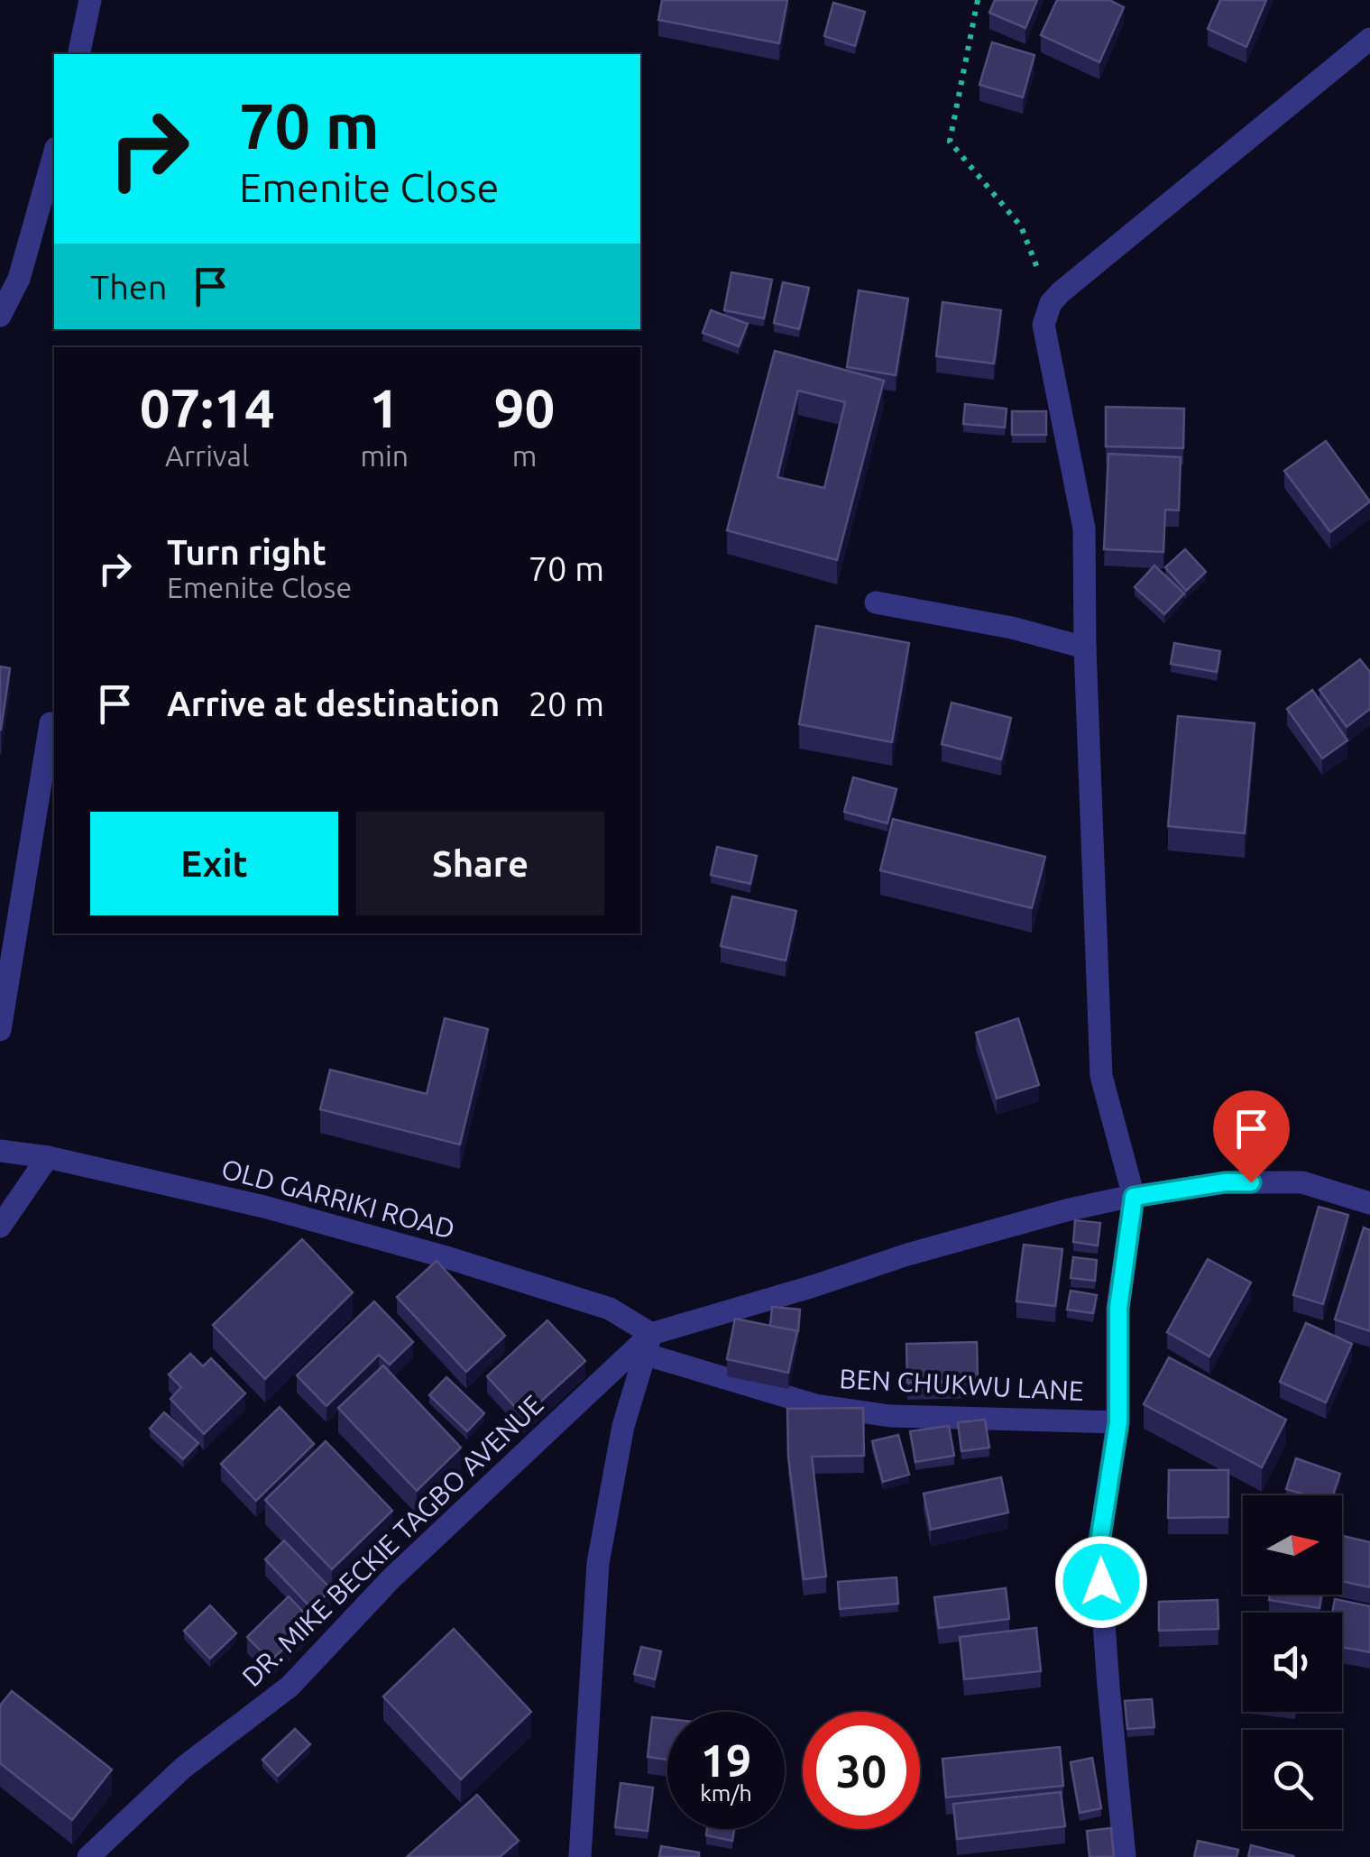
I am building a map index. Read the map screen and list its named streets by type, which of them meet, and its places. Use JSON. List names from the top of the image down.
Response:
{
  "streets": {
    "street": ["OLD GARRIKI ROAD", "BEN CHUKWU LANE", "DR. MIKE BECKIE TAGBO AVENUE"]
  },
  "crossings": [
    ["OLD GARRIKI ROAD", "BEN CHUKWU LANE"],
    ["OLD GARRIKI ROAD", "DR. MIKE BECKIE TAGBO AVENUE"],
    ["BEN CHUKWU LANE", "DR. MIKE BECKIE TAGBO AVENUE"]
  ],
  "north": "right",
  "page": {
    "turn": ["70 m", "Emenite Close"],
    "then": "Then",
    "eta": [
      "07:14",
      "Arrival",
      "1",
      "min",
      "90",
      "m"
    ],
    "list": [
      {
        "name": "Turn right",
        "note": "Emenite Close",
        "value": "70 m"
      },
      {
        "name": "Arrive at destination",
        "value": "20 m"
      }
    ],
    "buttons": ["Exit", "Share"],
    "speed": "19 km/h",
    "limit": "30"
  }
}
